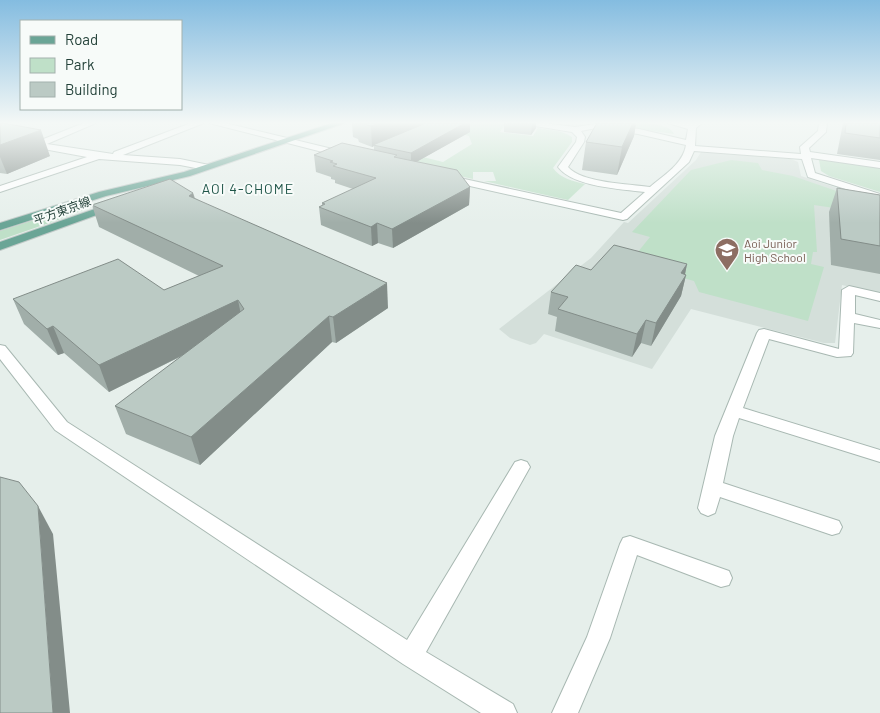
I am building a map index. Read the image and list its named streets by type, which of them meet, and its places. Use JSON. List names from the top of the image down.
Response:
{
  "streets": {
    "main road": ["平方東京線"]
  },
  "districts": ["AOI 4-CHOME"],
  "places": {
    "school or university": ["Aoi Junior High School"]
  },
  "legend": ["Road", "Park", "Building"]
}
